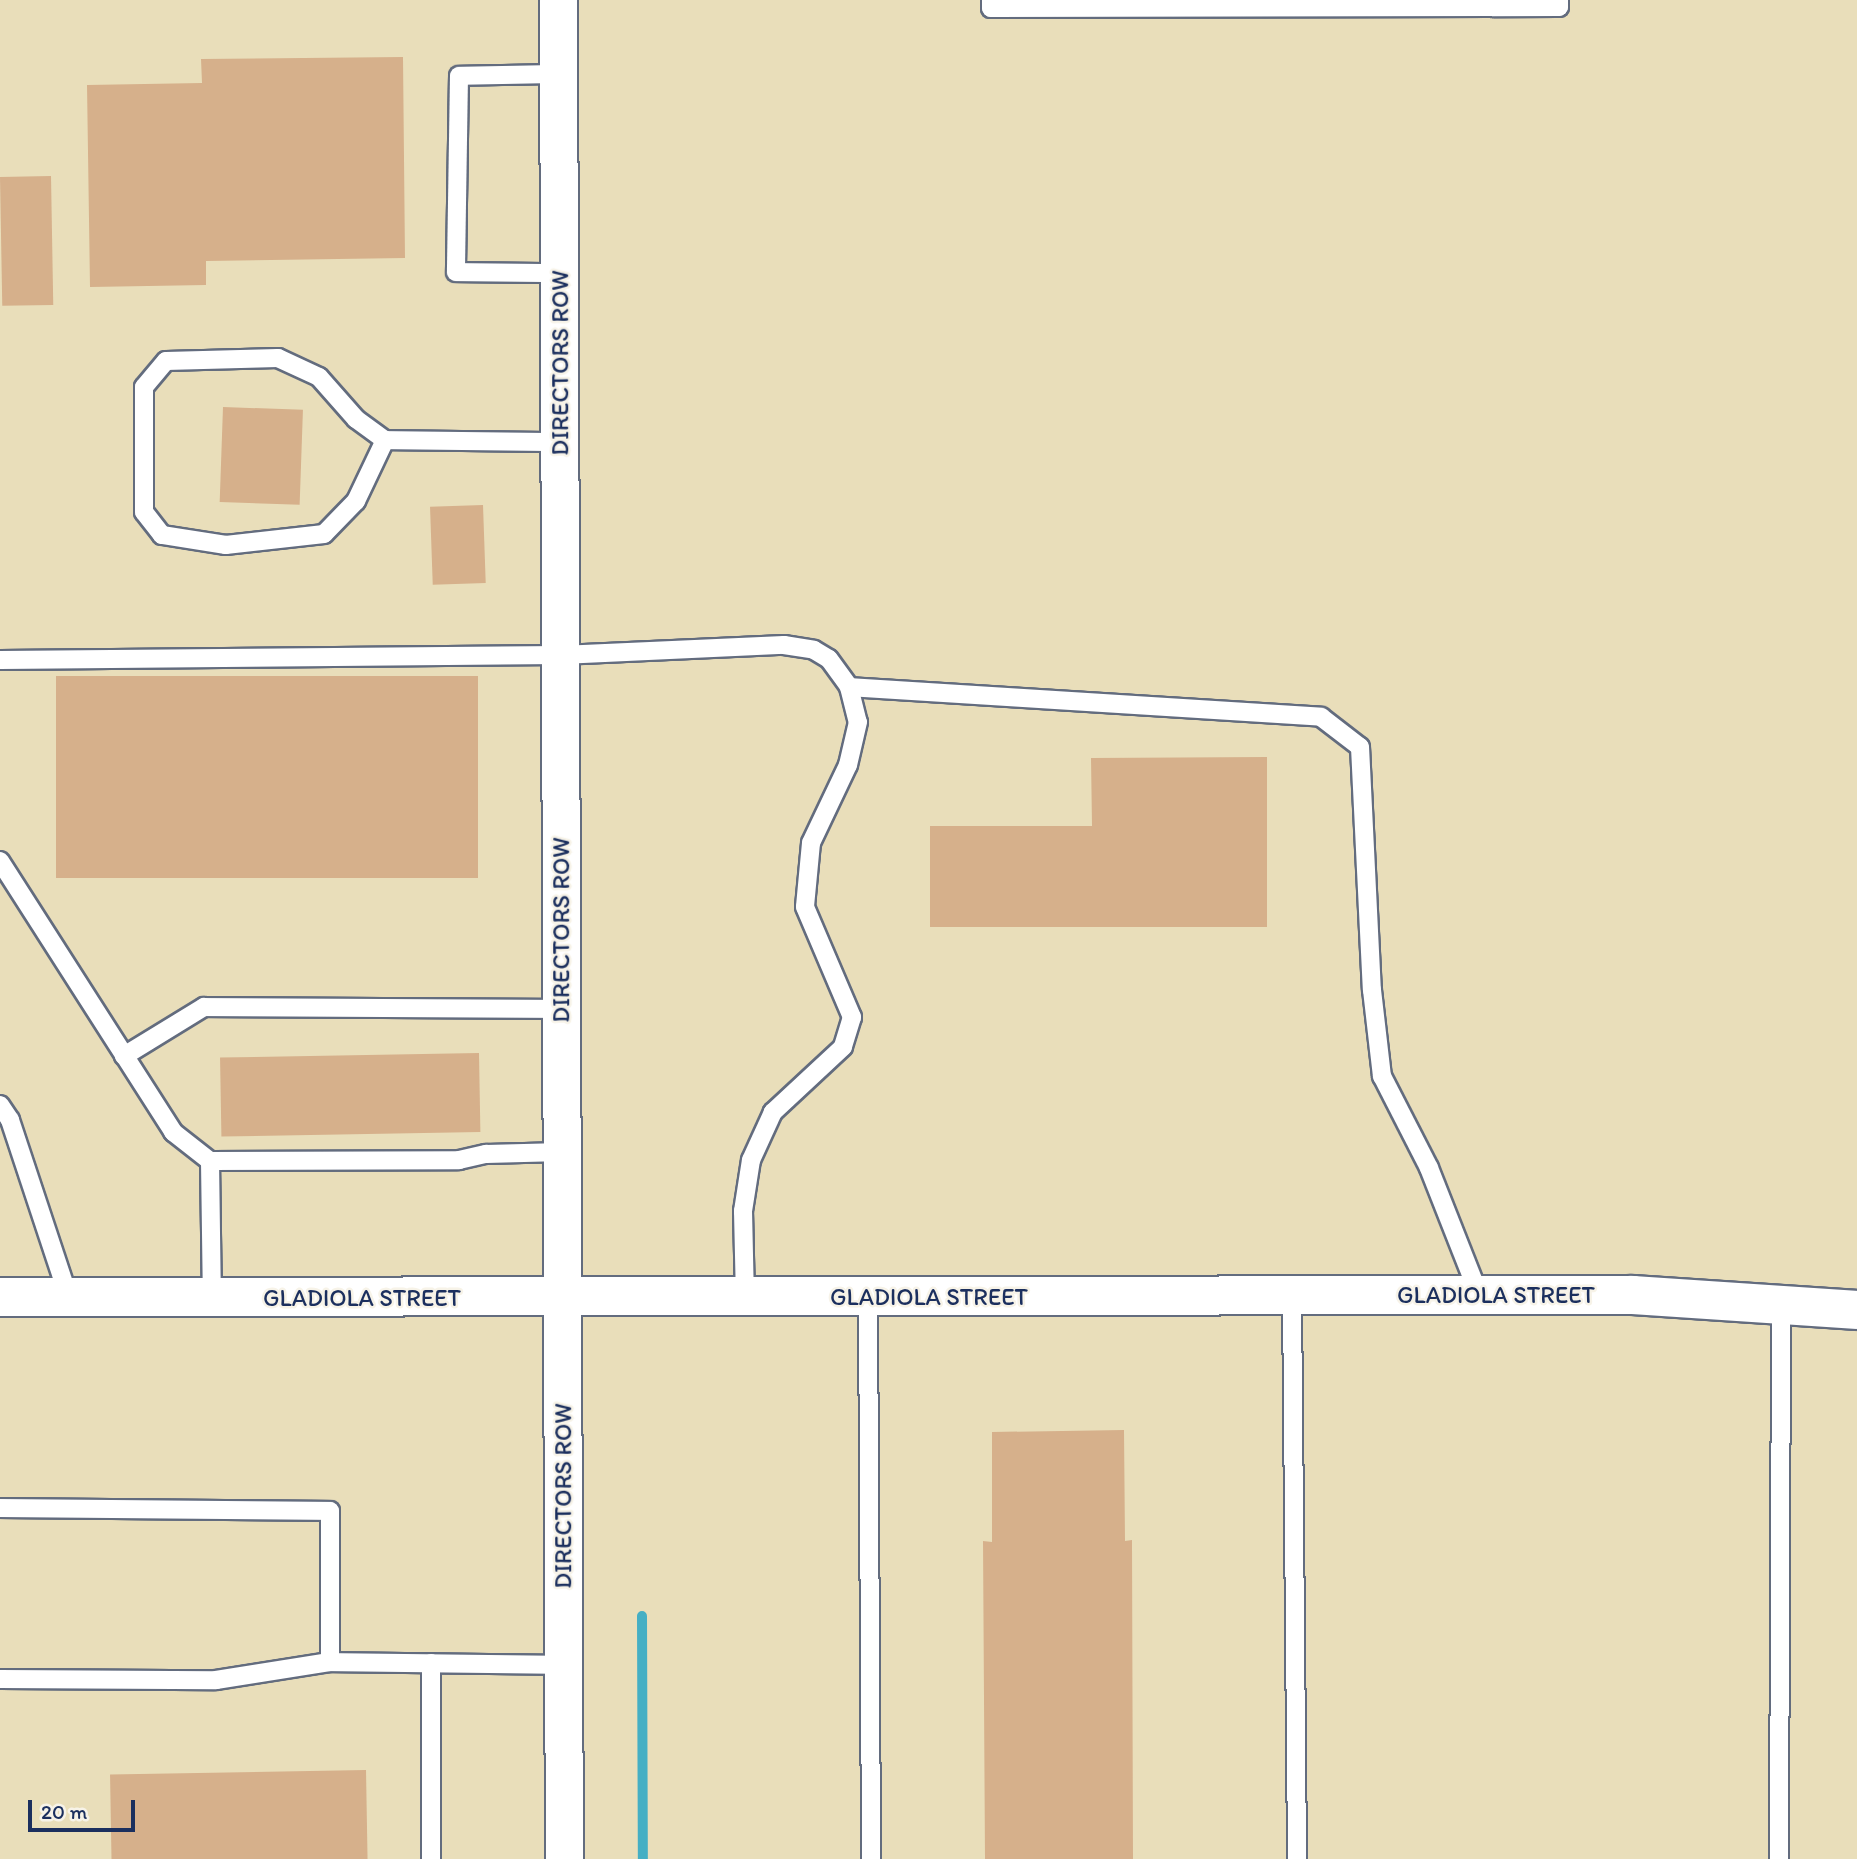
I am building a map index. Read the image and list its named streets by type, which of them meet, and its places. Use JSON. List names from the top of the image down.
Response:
{
  "streets": {
    "street": ["DIRECTORS ROW", "GLADIOLA STREET"]
  },
  "crossings": [
    ["DIRECTORS ROW", "GLADIOLA STREET"]
  ],
  "scale_bar": "20 m"
}
